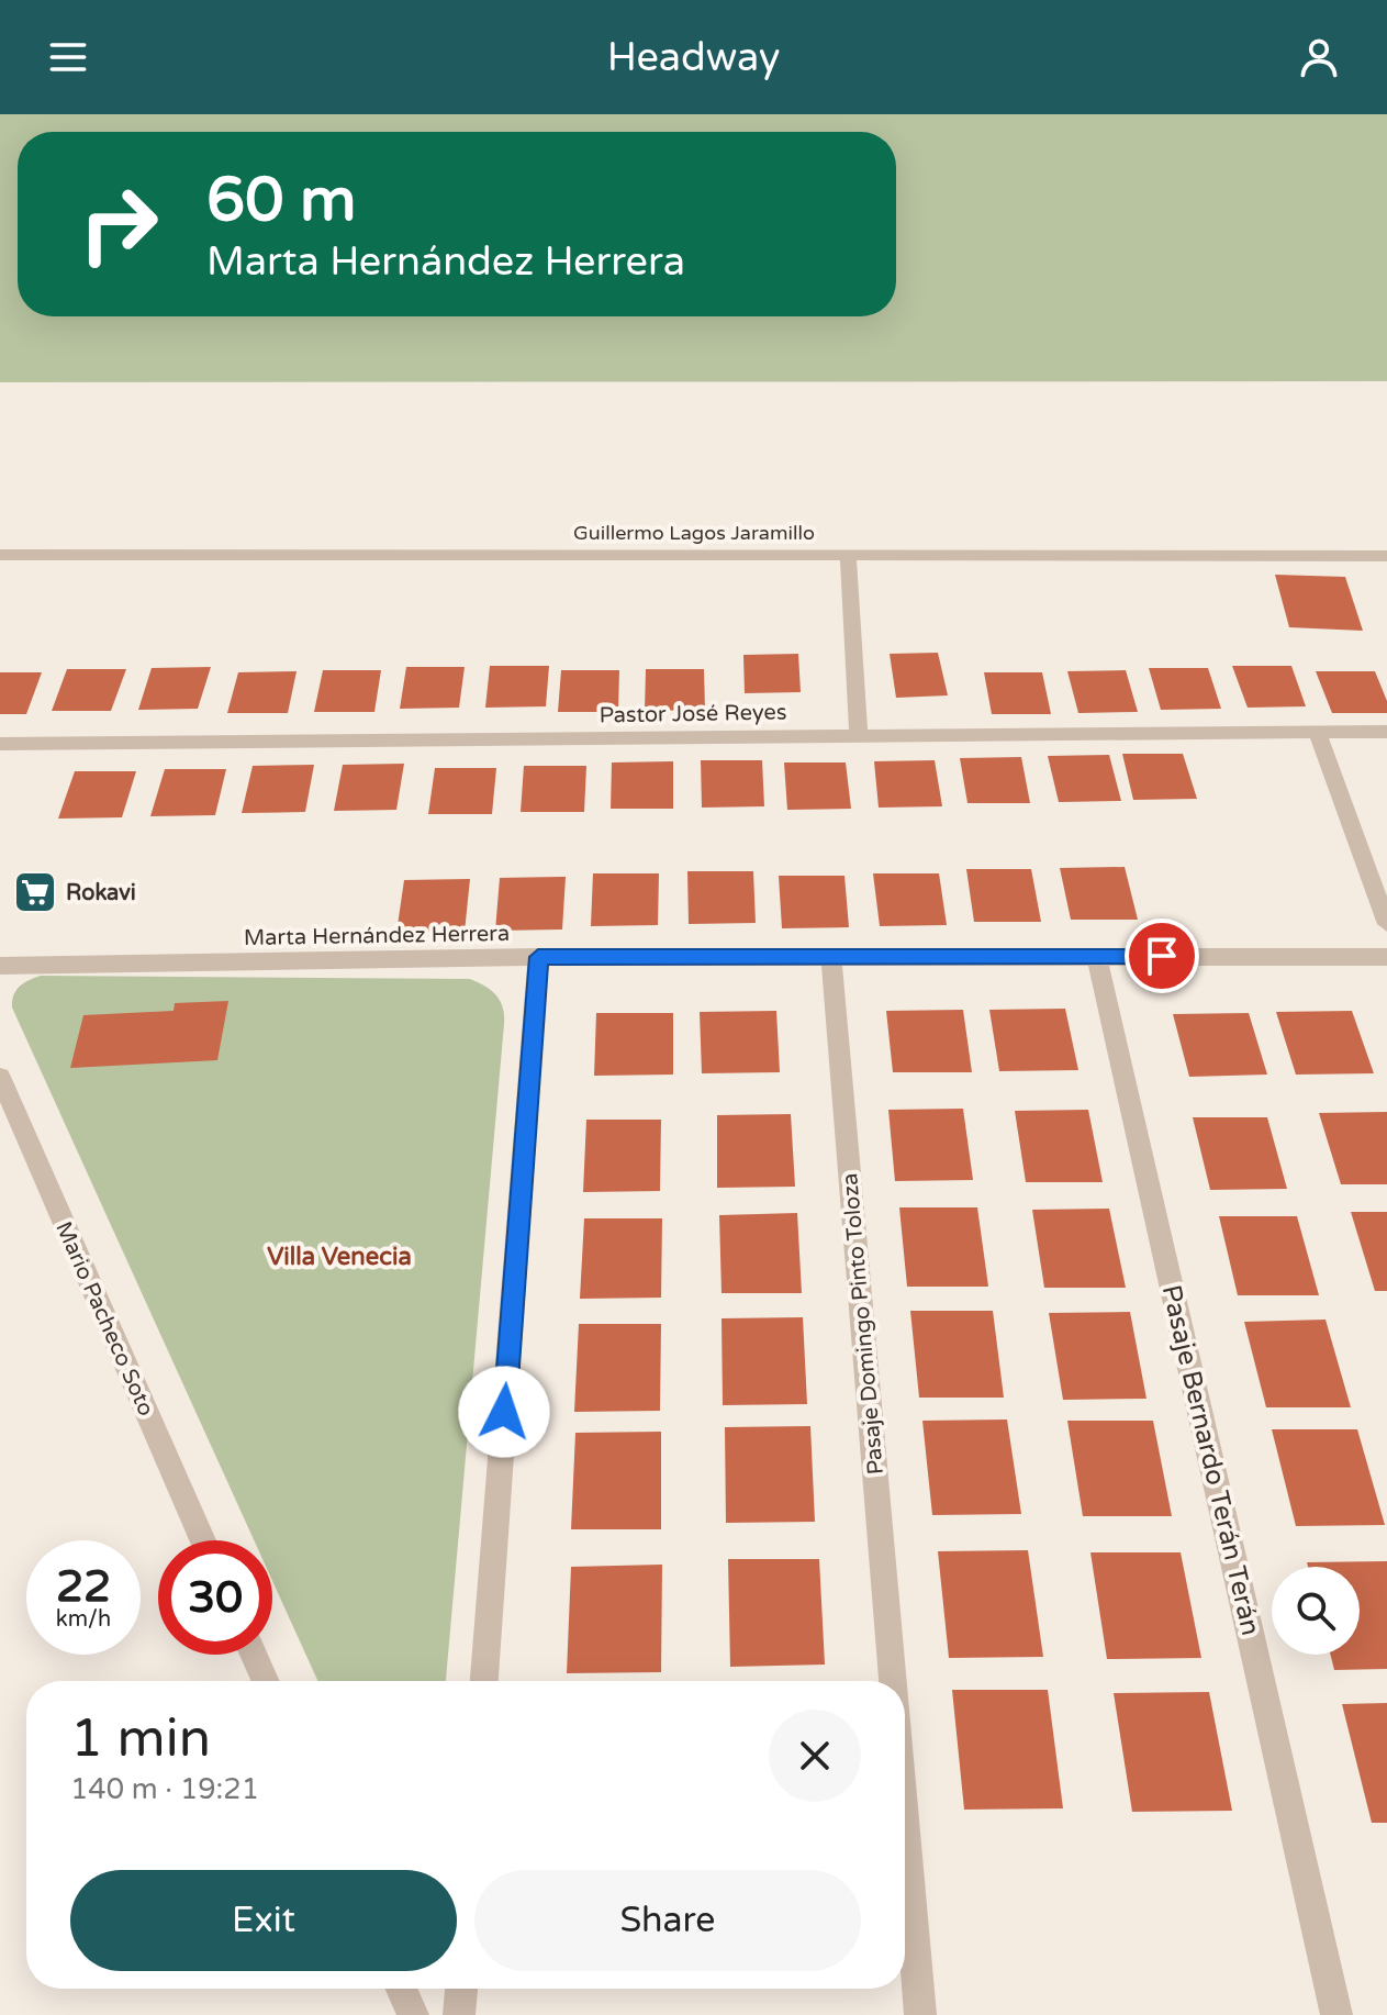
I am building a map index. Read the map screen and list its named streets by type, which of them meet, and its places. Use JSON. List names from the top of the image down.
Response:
{
  "streets": {
    "street": [
      "Guillermo Lagos Jaramillo",
      "Pastor José Reyes",
      "Marta Hernández Herrera",
      "Mario Pacheco Soto",
      "Pasaje Domingo Pinto Toloza",
      "Pasaje Bernardo Terán Terán"
    ]
  },
  "crossings": [
    ["Marta Hernández Herrera", "Pasaje Domingo Pinto Toloza"],
    ["Marta Hernández Herrera", "Pasaje Bernardo Terán Terán"]
  ],
  "districts": ["Villa Venecia"],
  "places": {
    "supermarket": ["Rokavi"]
  },
  "page": {
    "header": "Headway",
    "turn": ["60 m", "Marta Hernández Herrera"],
    "speed": "22 km/h",
    "limit": "30",
    "heading": ["1 min", "140 m · 19:21"],
    "buttons": ["Exit", "Share"]
  }
}
